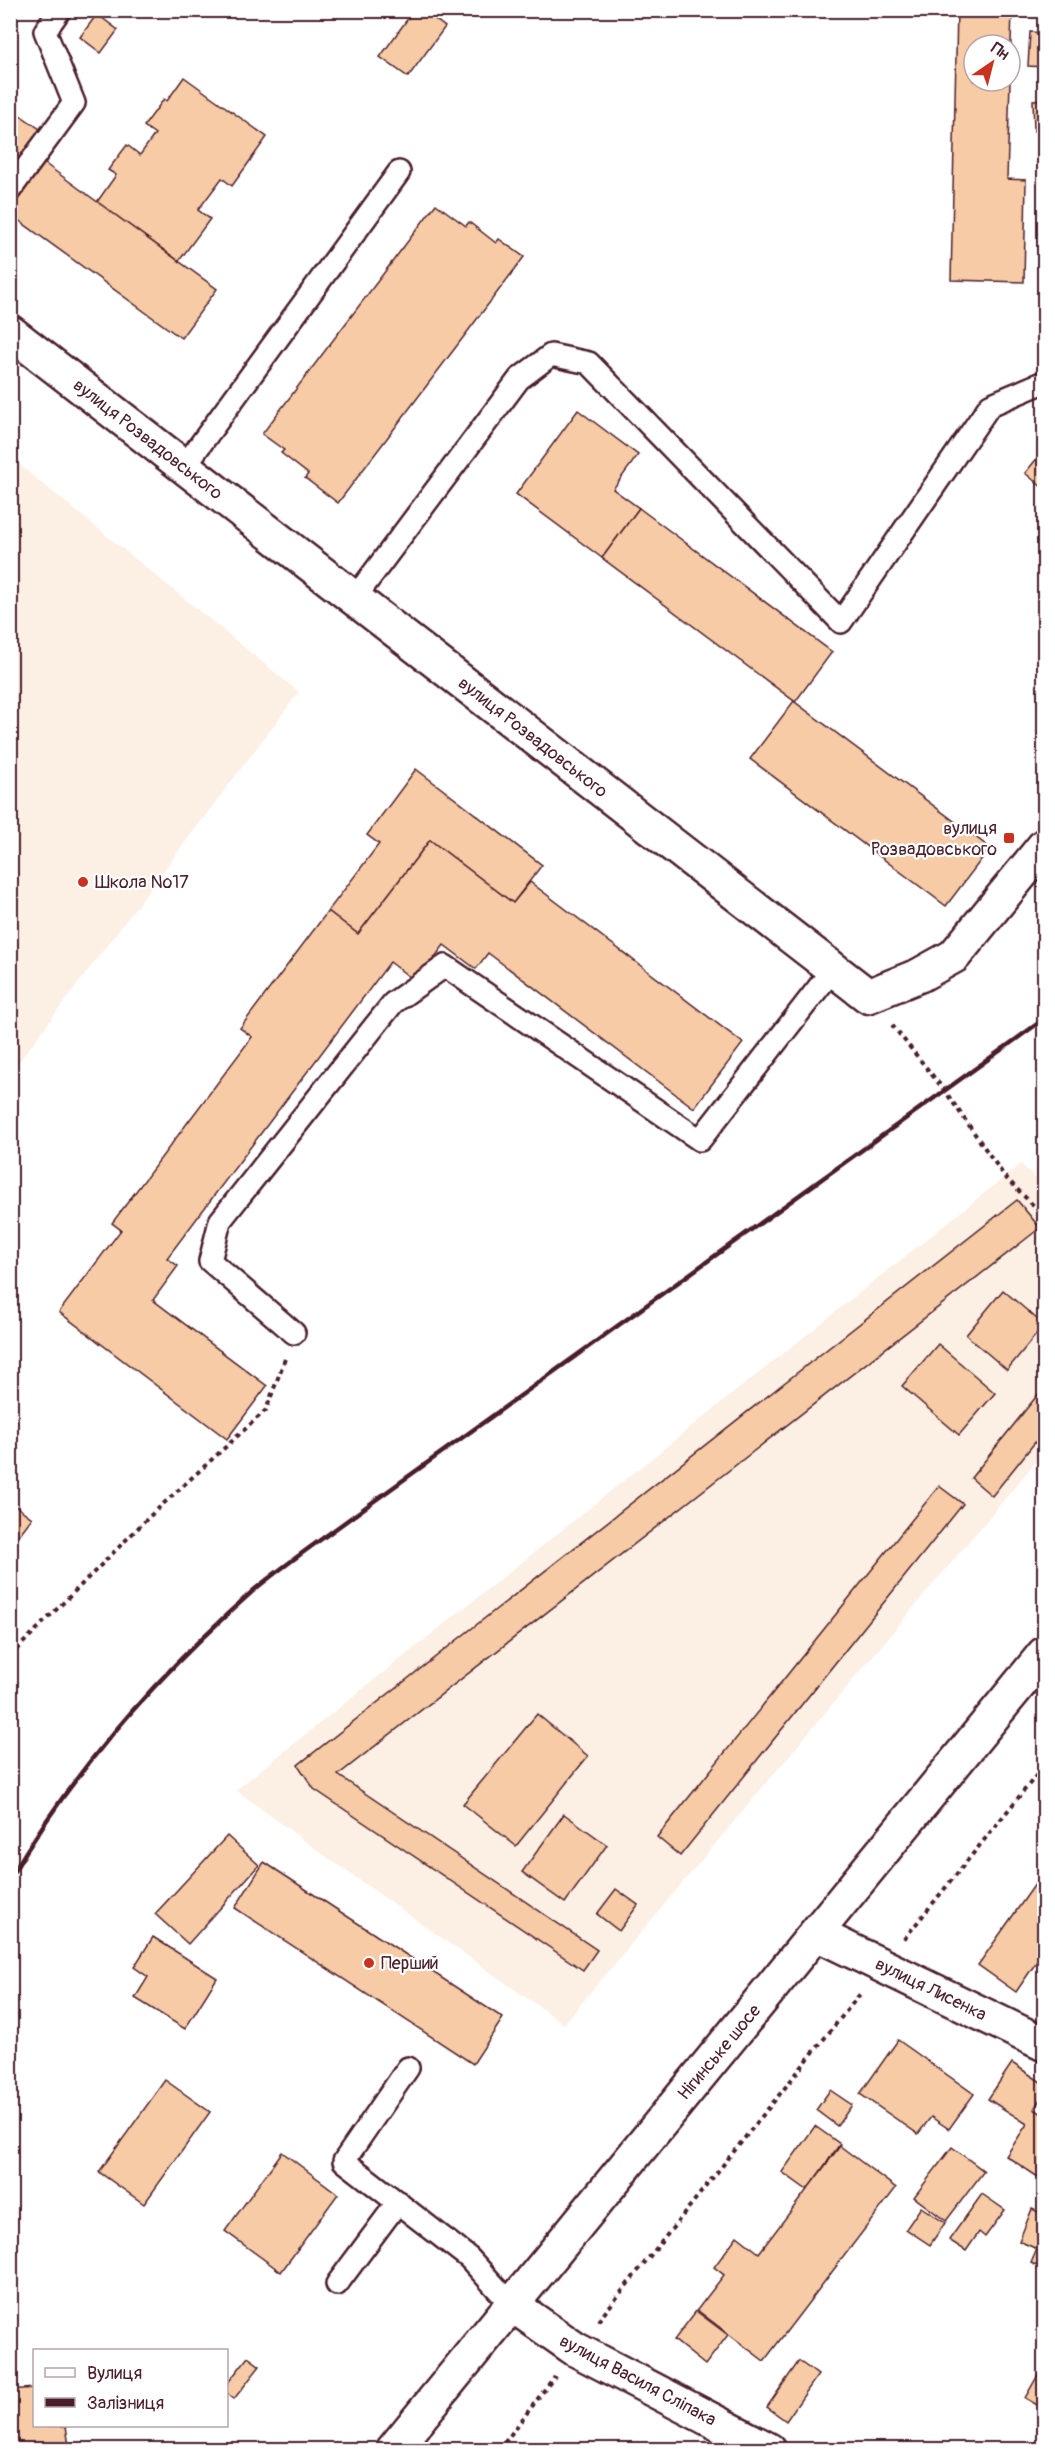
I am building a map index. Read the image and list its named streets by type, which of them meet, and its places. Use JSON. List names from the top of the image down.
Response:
{
  "streets": {
    "street": [
      "вулиця Розвадовського",
      "вулиця Лисенка",
      "Нігинське шосе",
      "вулиця Василя Сліпака"
    ]
  },
  "crossings": [
    ["вулиця Лисенка", "Нігинське шосе"],
    ["Нігинське шосе", "вулиця Василя Сліпака"]
  ],
  "places": {
    "transit": ["вулиця Розвадовського"],
    "other": ["Школа №17", "Перший"]
  },
  "legend": ["Вулиця", "Залізниця"],
  "north": "top right"
}
